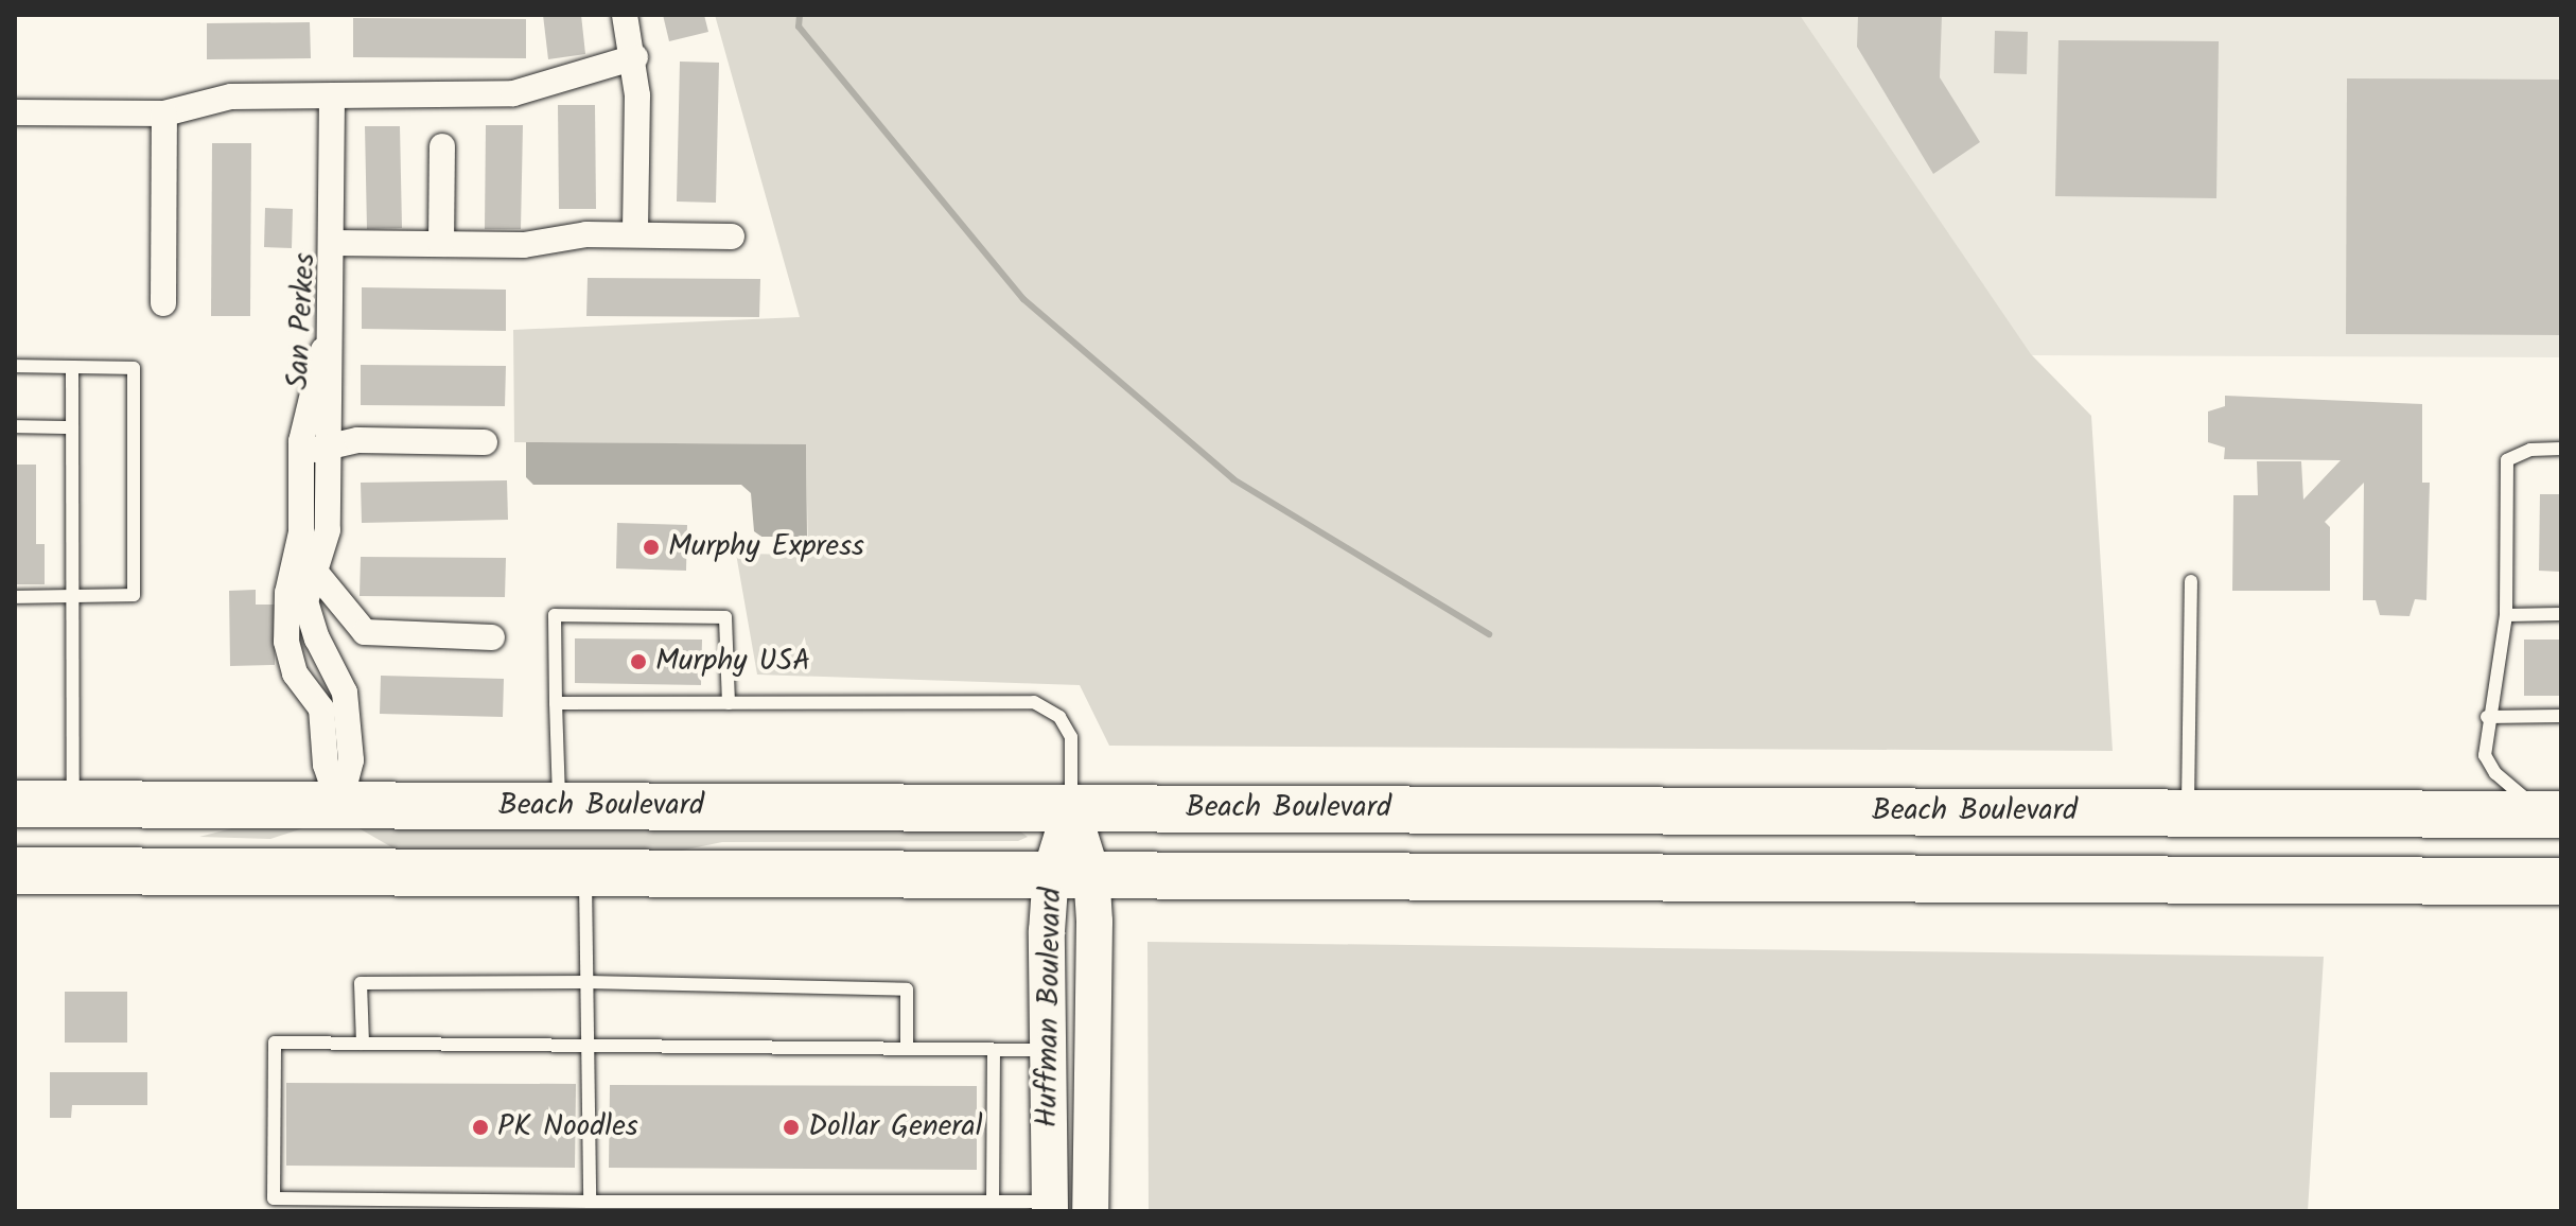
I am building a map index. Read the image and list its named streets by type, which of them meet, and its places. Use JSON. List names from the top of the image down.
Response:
{
  "streets": {
    "highway": ["Beach Boulevard"],
    "street": ["San Perkes", "Huffman Boulevard"]
  },
  "crossings": [
    ["San Perkes", "Beach Boulevard"],
    ["Beach Boulevard", "Huffman Boulevard"]
  ],
  "places": [
    "Murphy Express",
    "Murphy USA",
    "PK Noodles",
    "Dollar General"
  ]
}
